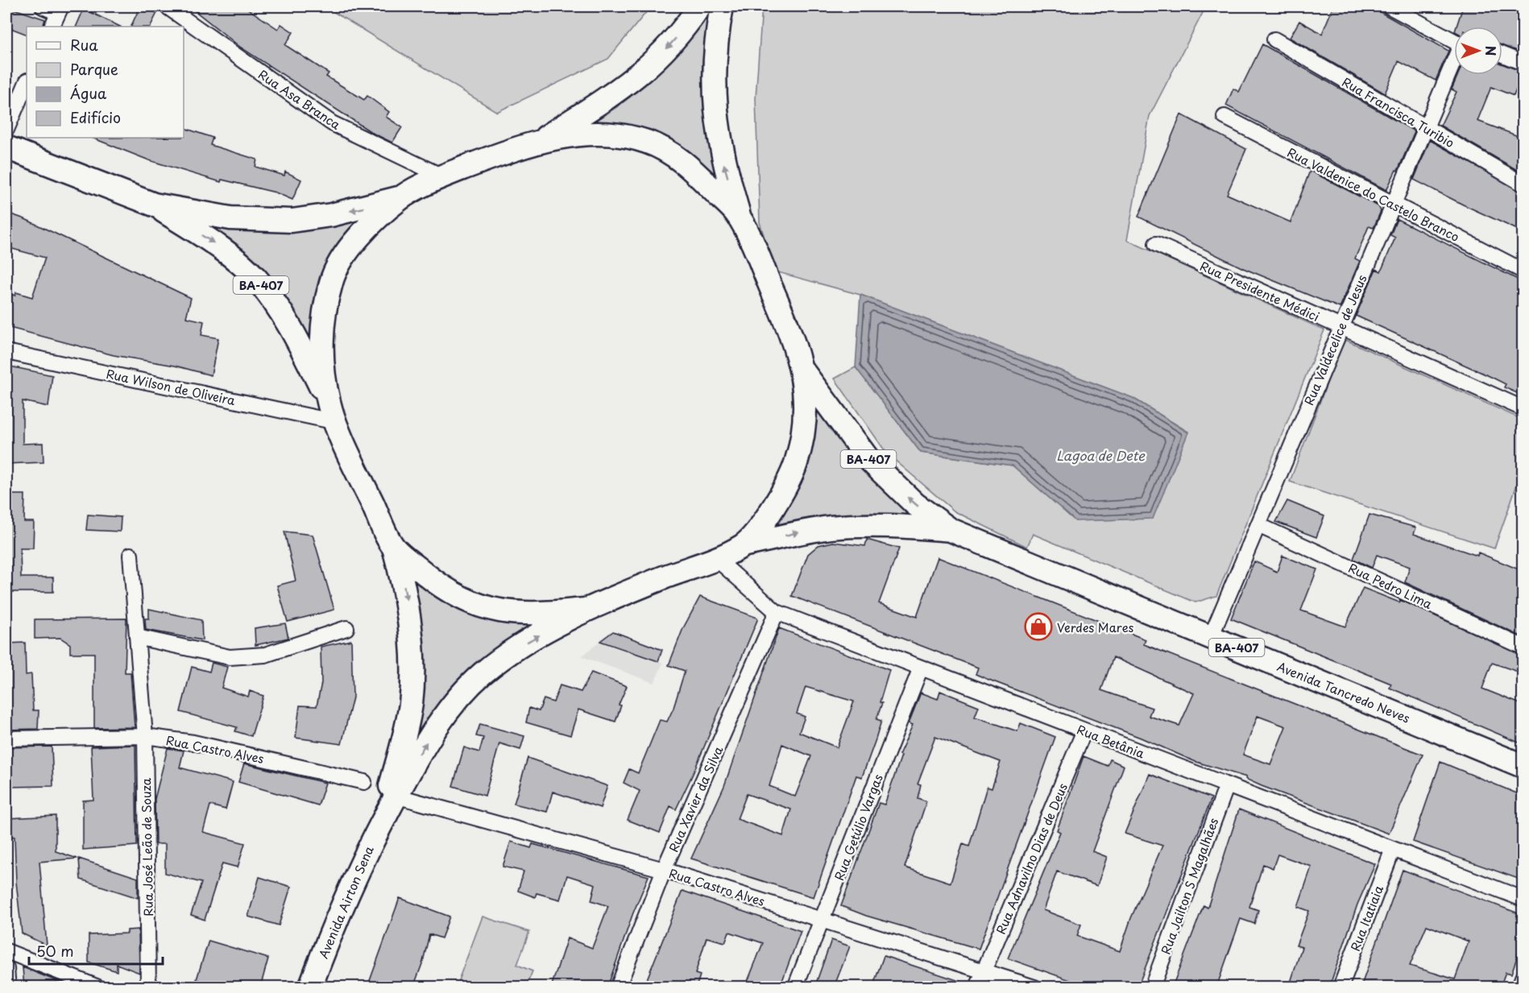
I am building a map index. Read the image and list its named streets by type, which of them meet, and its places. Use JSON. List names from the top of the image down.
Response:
{
  "streets": {
    "main road": ["BA-407", "Avenida Tancredo Neves", "Avenida Airton Sena"],
    "street": [
      "Rua Asa Branca",
      "Rua Francisca Turibio",
      "Rua Valdenice do Castelo Branco",
      "Rua Presidente Médici",
      "Rua Valdecelice de Jesus",
      "Rua Wilson de Oliveira",
      "Rua Pedro Lima",
      "Rua Betânia",
      "Rua Castro Alves",
      "Rua Xavier da Silva",
      "Rua Getúlio Vargas",
      "Rua José Leão de Souza",
      "Rua Adnavilno Dias de Deus",
      "Rua Jailton S Magalhães",
      "Rua Itatiaia"
    ]
  },
  "crossings": [
    ["Rua Francisca Turibio", "Rua Valdecelice de Jesus"],
    ["Rua Valdenice do Castelo Branco", "Rua Valdecelice de Jesus"],
    ["BA-407", "Rua Wilson de Oliveira"],
    ["BA-407", "Avenida Tancredo Neves"],
    ["Rua Presidente Médici", "Rua Valdecelice de Jesus"],
    ["Rua Valdecelice de Jesus", "Rua Pedro Lima"],
    ["Rua Valdecelice de Jesus", "Avenida Tancredo Neves"],
    ["Rua Betânia", "Rua Xavier da Silva"],
    ["Rua Betânia", "Rua Getúlio Vargas"],
    ["Rua Betânia", "Rua Adnavilno Dias de Deus"],
    ["Rua Betânia", "Rua Jailton S Magalhães"],
    ["Rua Betânia", "Rua Itatiaia"],
    ["Rua Castro Alves", "Rua Xavier da Silva"],
    ["Rua Castro Alves", "Rua Getúlio Vargas"],
    ["Rua Castro Alves", "Rua José Leão de Souza"],
    ["Rua Castro Alves", "Rua Adnavilno Dias de Deus"]
  ],
  "water": ["Lagoa de Dete"],
  "places": {
    "shop": ["Verdes Mares"]
  },
  "legend": [
    "Rua",
    "Parque",
    "Água",
    "Edifício"
  ],
  "scale_bar": "50 m",
  "north": "right"
}
